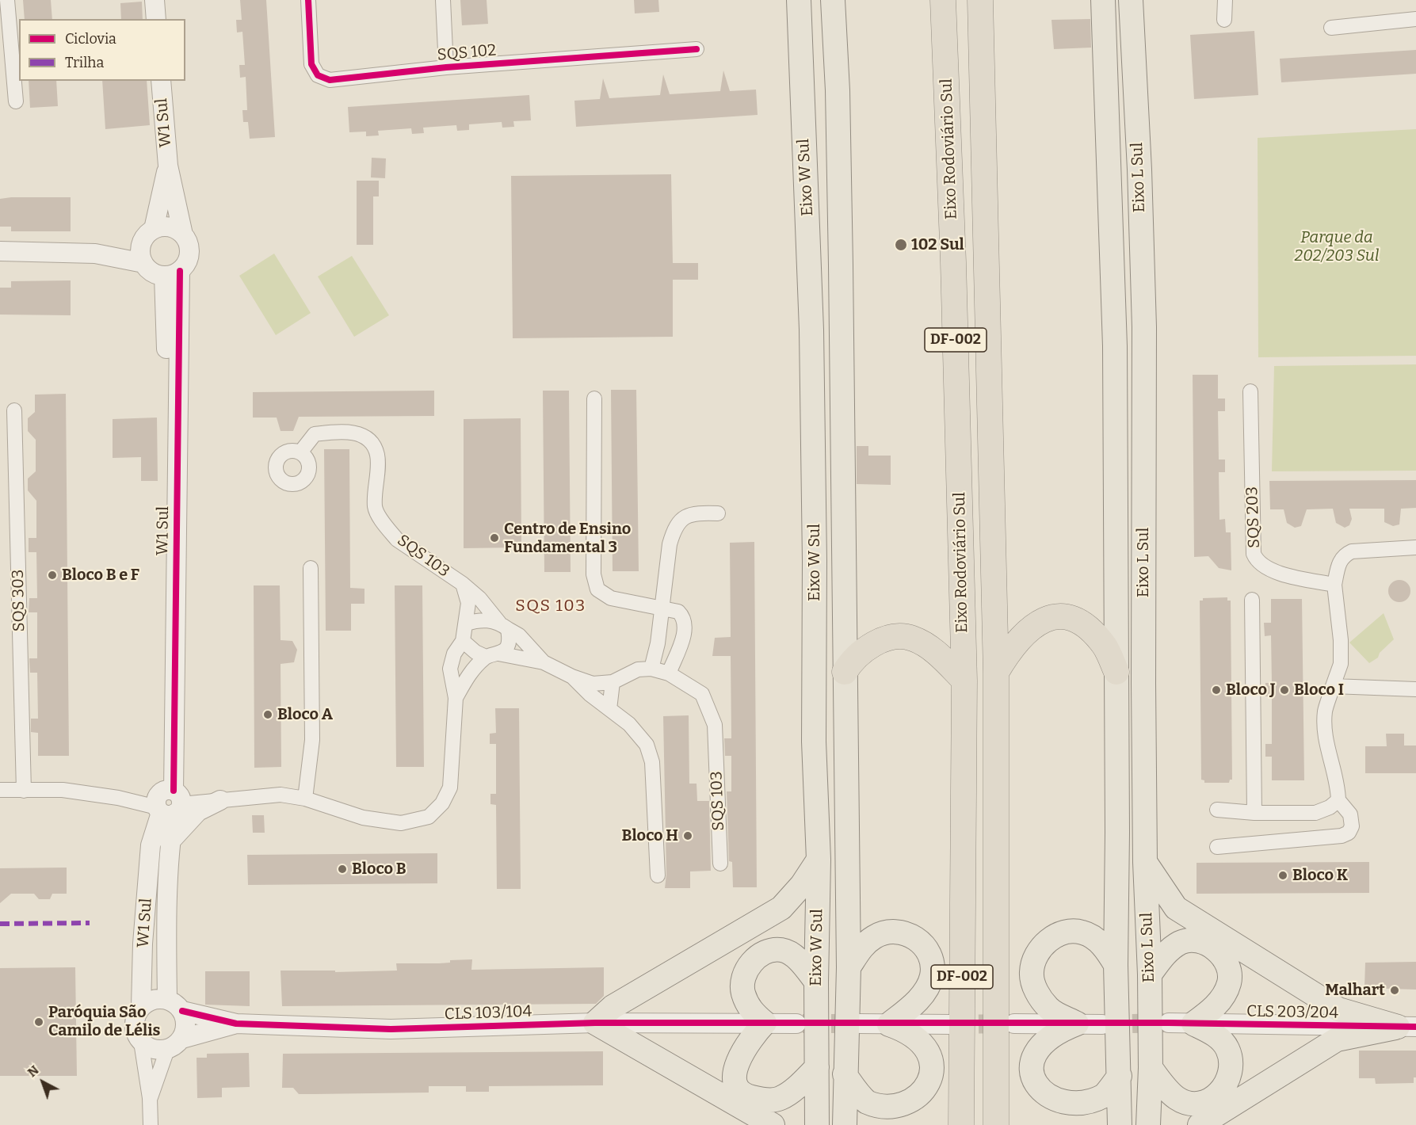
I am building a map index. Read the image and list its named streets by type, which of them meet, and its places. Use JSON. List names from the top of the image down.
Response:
{
  "streets": {
    "highway": ["Eixo Rodoviário Sul", "DF-002"],
    "main road": ["Eixo W Sul", "Eixo L Sul"],
    "street": [
      "SQS 102",
      "W1 Sul",
      "SQS 203",
      "SQS 103",
      "SQS 303",
      "CLS 203/204",
      "CLS 103/104"
    ]
  },
  "crossings": [
    ["W1 Sul", "SQS 103"],
    ["W1 Sul", "CLS 103/104"]
  ],
  "districts": ["SQS 103"],
  "parks": ["Parque da 202/203 Sul"],
  "places": [
    "102 Sul",
    "Centro de Ensino Fundamental 3",
    "Bloco B e F",
    "Bloco J",
    "Bloco I",
    "Bloco A",
    "Bloco H",
    "Bloco B",
    "Bloco K",
    "Malhart",
    "Paróquia São Camilo de Lélis"
  ],
  "legend": ["Ciclovia", "Trilha"],
  "north": "top left"
}
